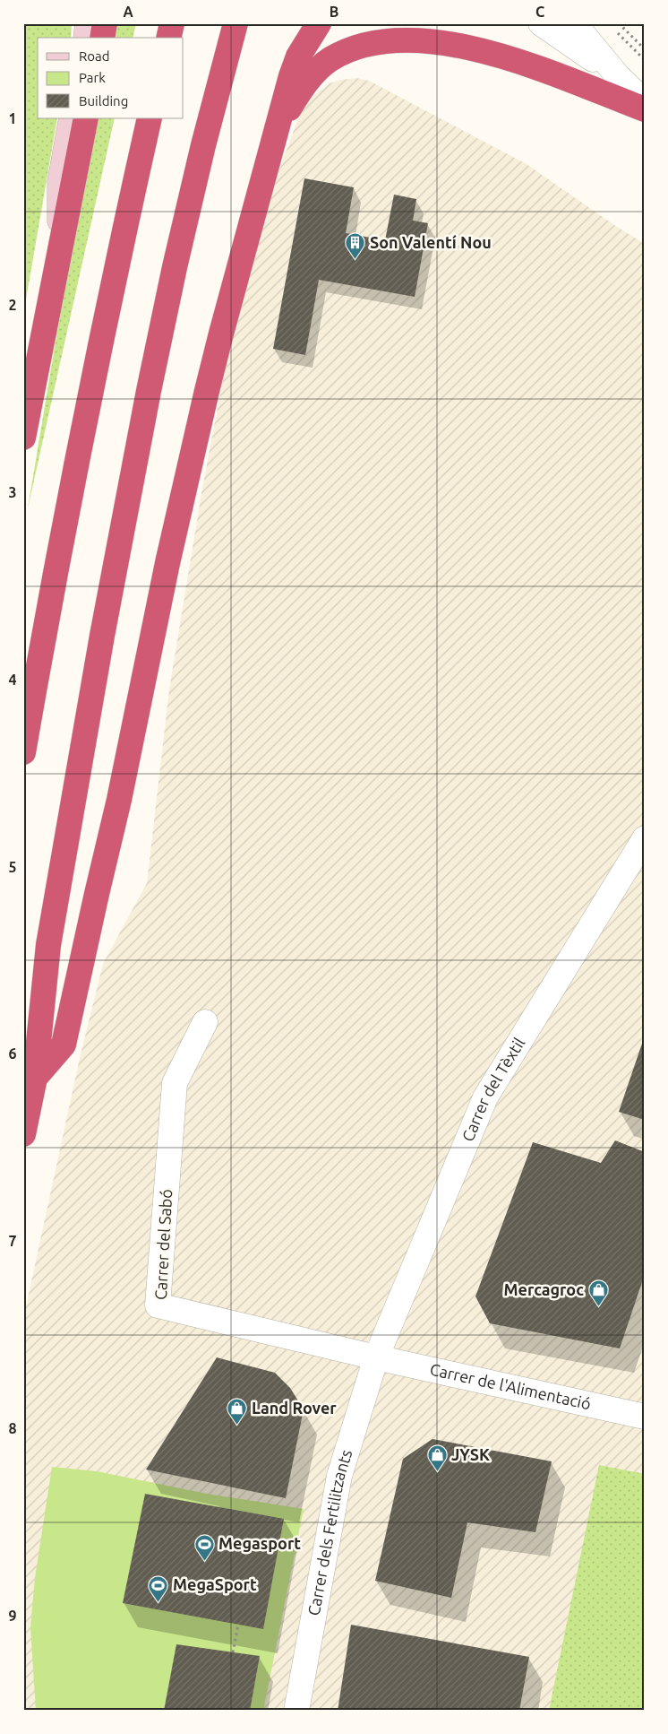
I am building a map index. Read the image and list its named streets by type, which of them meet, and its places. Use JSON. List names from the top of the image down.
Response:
{
  "streets": {
    "street": [
      "Carrer del Tèxtil",
      "Carrer del Sabó",
      "Carrer de l'Alimentació",
      "Carrer dels Fertilitzants"
    ]
  },
  "crossings": [
    ["Carrer del Tèxtil", "Carrer del Sabó"],
    ["Carrer del Tèxtil", "Carrer de l'Alimentació"],
    ["Carrer del Tèxtil", "Carrer dels Fertilitzants"],
    ["Carrer del Sabó", "Carrer de l'Alimentació"],
    ["Carrer del Sabó", "Carrer dels Fertilitzants"],
    ["Carrer de l'Alimentació", "Carrer dels Fertilitzants"]
  ],
  "places": {
    "building": ["Son Valentí Nou"],
    "shop": ["Mercagroc", "Land Rover", "JYSK"],
    "sports": ["Megasport", "MegaSport"]
  },
  "legend": ["Road", "Park", "Building"],
  "grid": {
    "columns": ["A", "B", "C"],
    "rows": [
      "1",
      "2",
      "3",
      "4",
      "5",
      "6",
      "7",
      "8",
      "9"
    ]
  }
}
